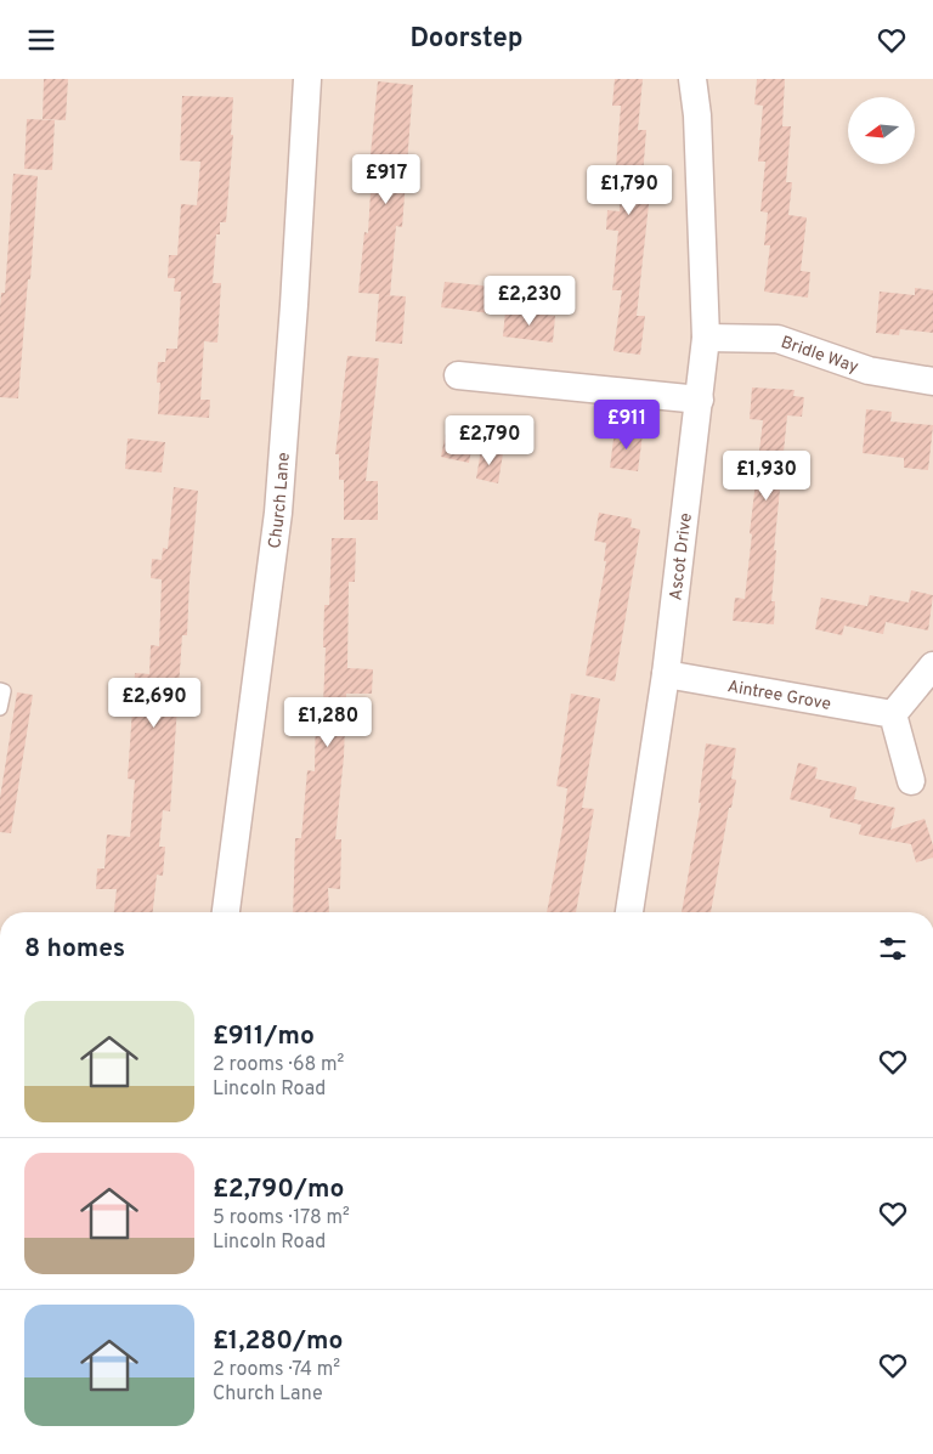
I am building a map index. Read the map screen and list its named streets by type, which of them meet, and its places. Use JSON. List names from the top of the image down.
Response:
{
  "streets": {
    "street": [
      "Bridle Way",
      "Church Lane",
      "Ascot Drive",
      "Aintree Grove"
    ]
  },
  "crossings": [
    ["Bridle Way", "Ascot Drive"],
    ["Ascot Drive", "Aintree Grove"]
  ],
  "north": "left",
  "page": {
    "header": "Doorstep",
    "price": [
      "£917",
      "£1,790",
      "£2,230",
      "£911",
      "£2,790",
      "£1,930",
      "£2,690",
      "£1,280"
    ],
    "heading": "8 homes",
    "list": [
      {
        "name": "£911/mo",
        "note": "2 rooms · 68 m² · Lincoln Road"
      },
      {
        "name": "£2,790/mo",
        "note": "5 rooms · 178 m² · Lincoln Road"
      },
      {
        "name": "£1,280/mo",
        "note": "2 rooms · 74 m² · Church Lane"
      }
    ]
  }
}
